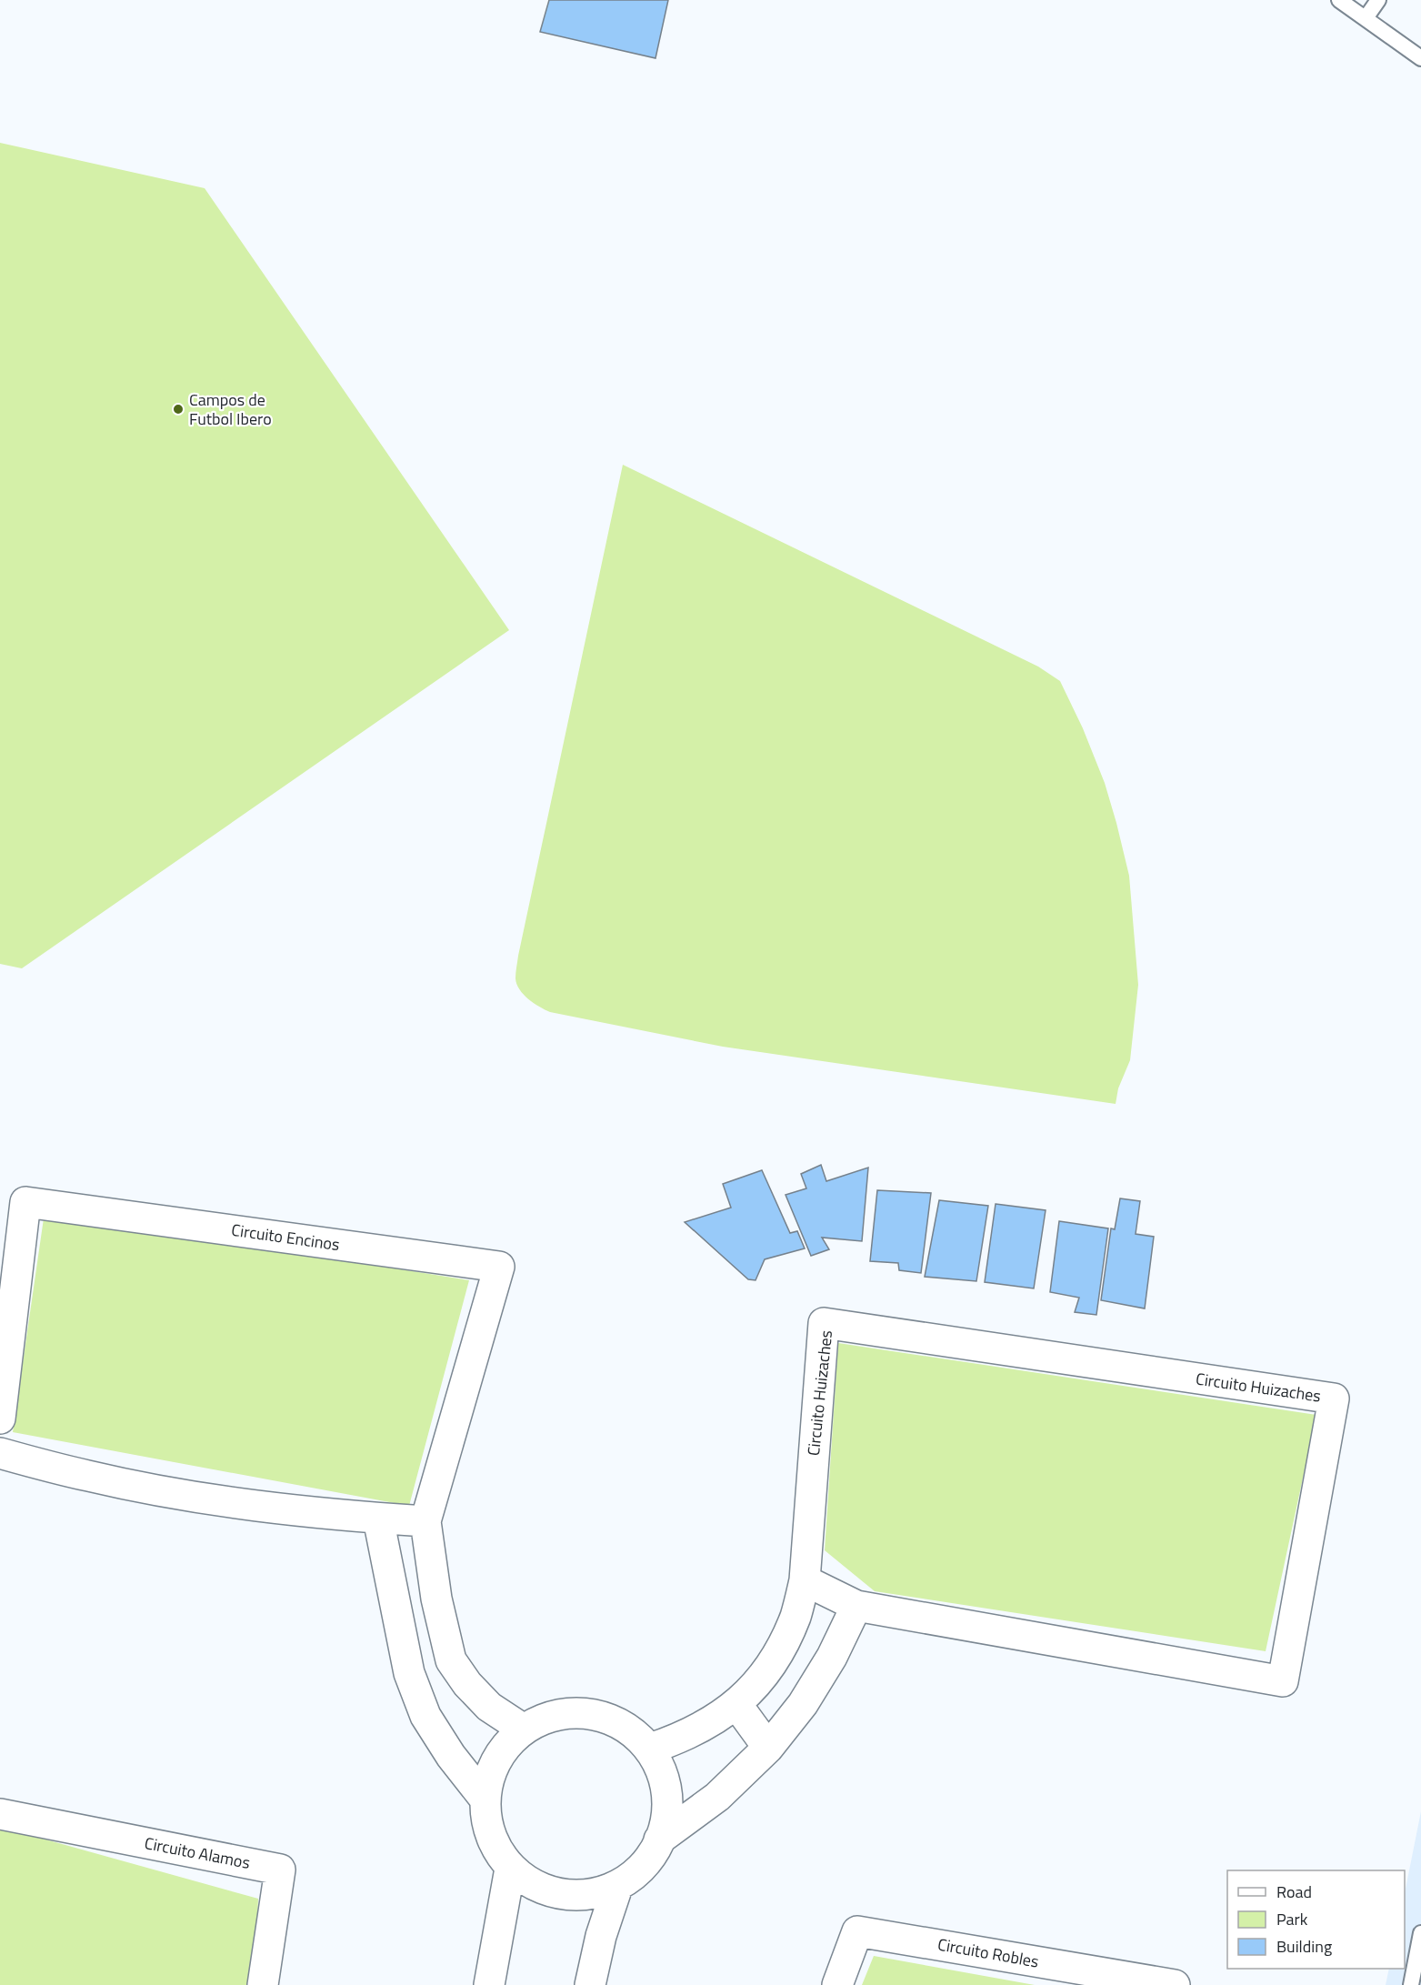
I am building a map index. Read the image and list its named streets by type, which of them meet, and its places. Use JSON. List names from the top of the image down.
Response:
{
  "streets": {
    "street": [
      "Circuito Encinos",
      "Circuito Huizaches",
      "Circuito Alamos",
      "Circuito Robles"
    ]
  },
  "crossings": [
    ["Circuito Encinos", "Circuito Huizaches"]
  ],
  "places": ["Campos de Futbol Ibero"],
  "legend": ["Road", "Park", "Building"]
}
